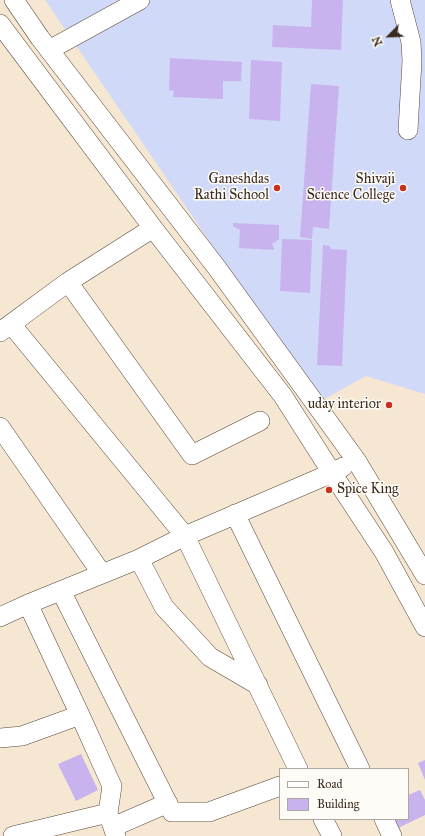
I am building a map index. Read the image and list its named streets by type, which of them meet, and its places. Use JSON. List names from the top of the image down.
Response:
{
  "places": [
    "Ganeshdas Rathi School",
    "Shivaji Science College",
    "uday interior",
    "Spice King"
  ],
  "legend": ["Road", "Building"],
  "north": "bottom left"
}
